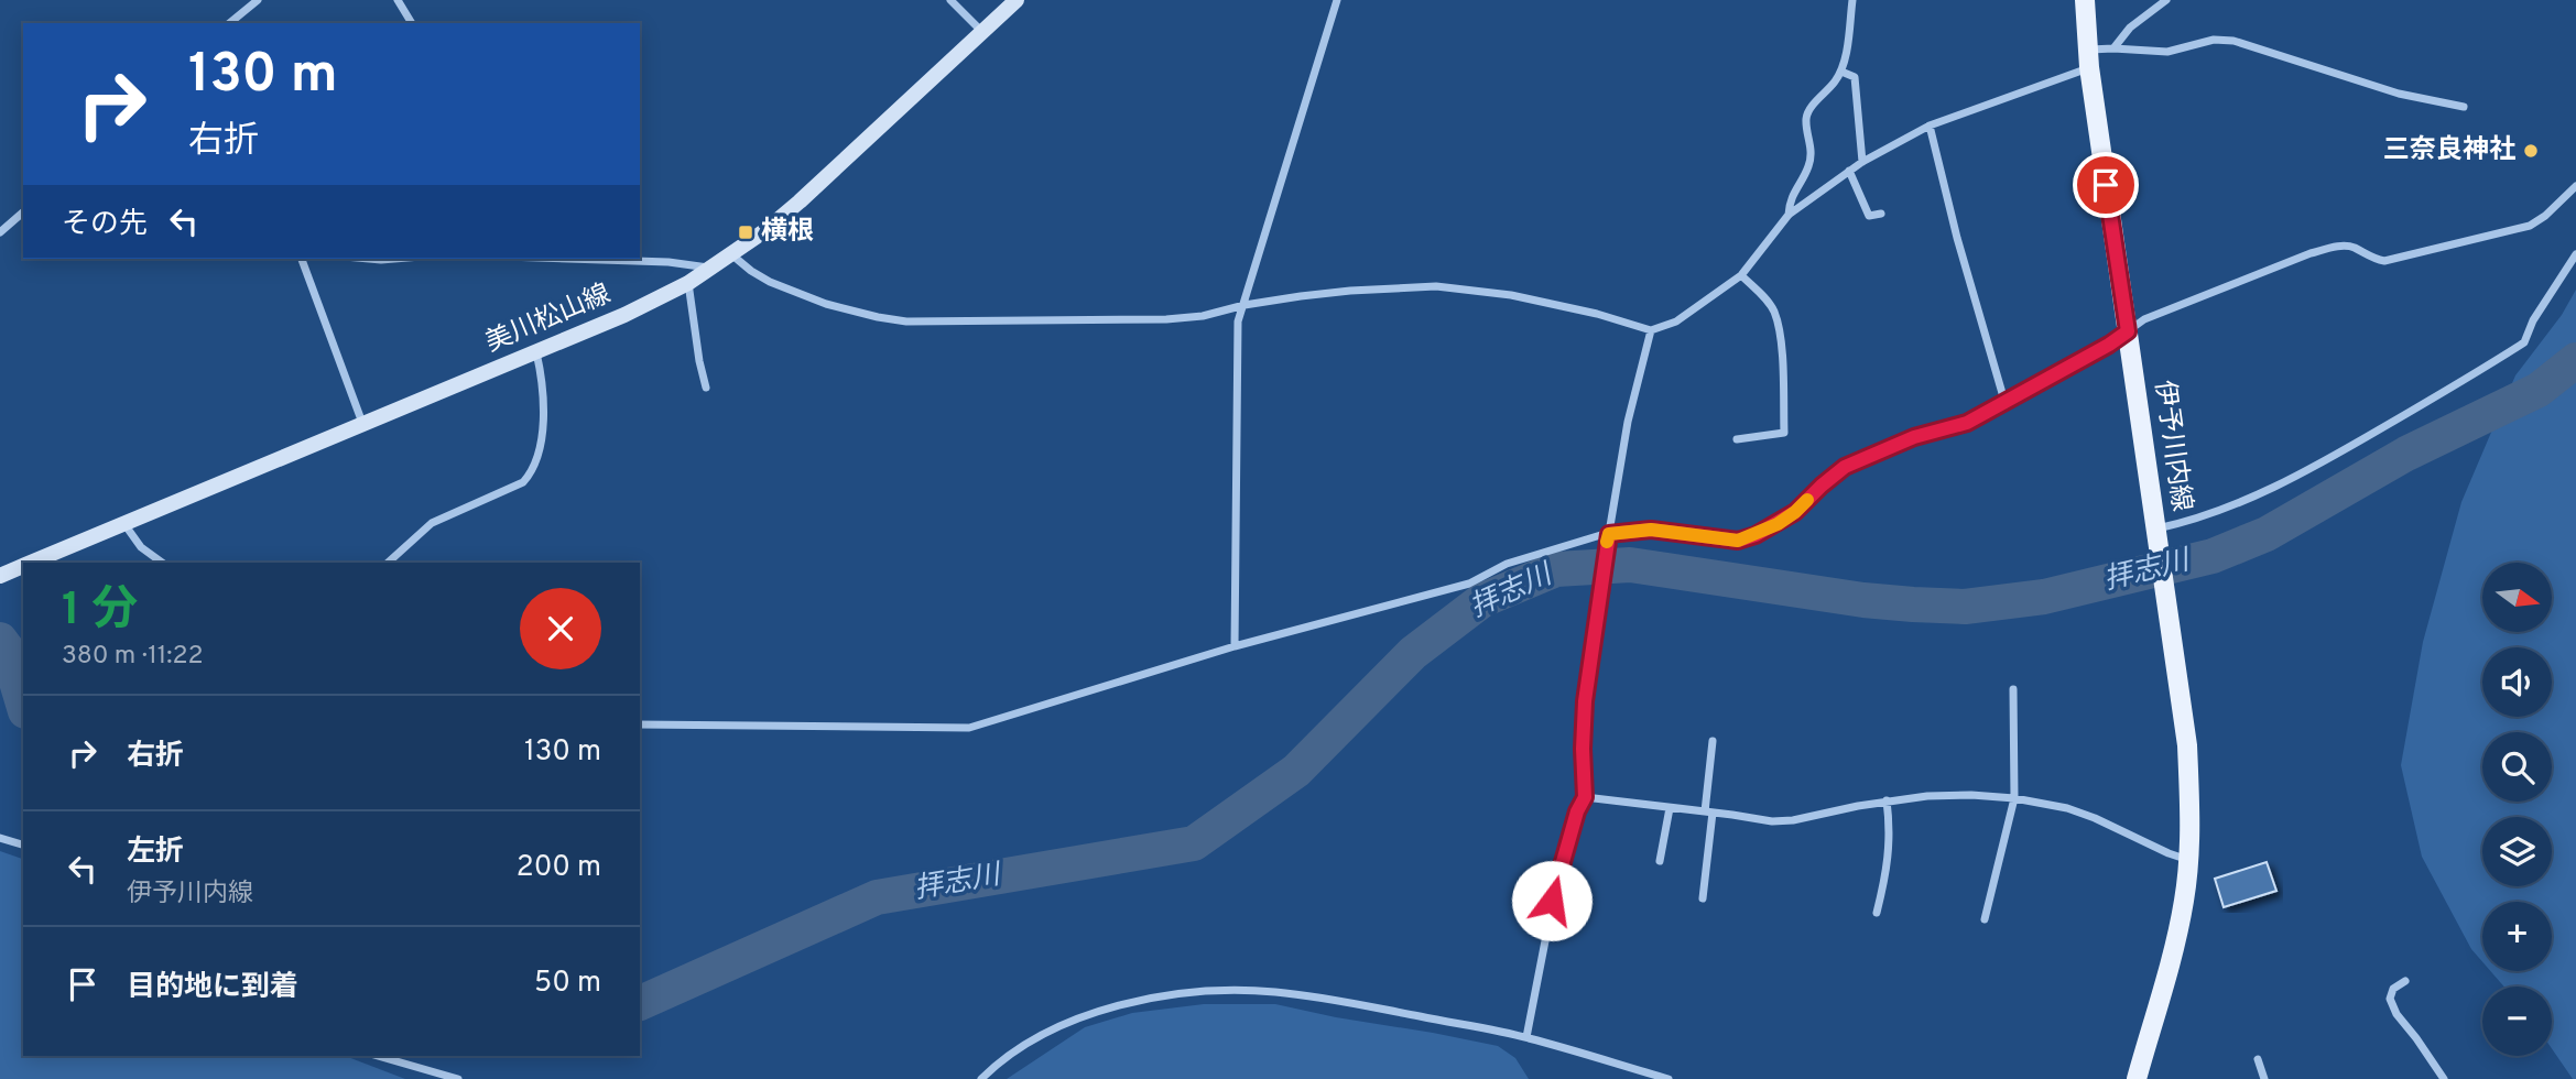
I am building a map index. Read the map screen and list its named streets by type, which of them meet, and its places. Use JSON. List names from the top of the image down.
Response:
{
  "streets": {
    "main road": ["美川松山線", "伊予川内線"]
  },
  "water": ["拝志川"],
  "places": {
    "other": ["三奈良神社"],
    "transit": ["横根"]
  },
  "north": "right",
  "page": {
    "turn": ["130 m", "右折"],
    "then": "その先",
    "map_buttons": ["+", "−"],
    "heading": ["1 分", "380 m · 11:22"],
    "list": [
      {
        "name": "右折",
        "value": "130 m"
      },
      {
        "name": "左折",
        "note": "伊予川内線",
        "value": "200 m"
      },
      {
        "name": "目的地に到着",
        "value": "50 m"
      }
    ]
  }
}
